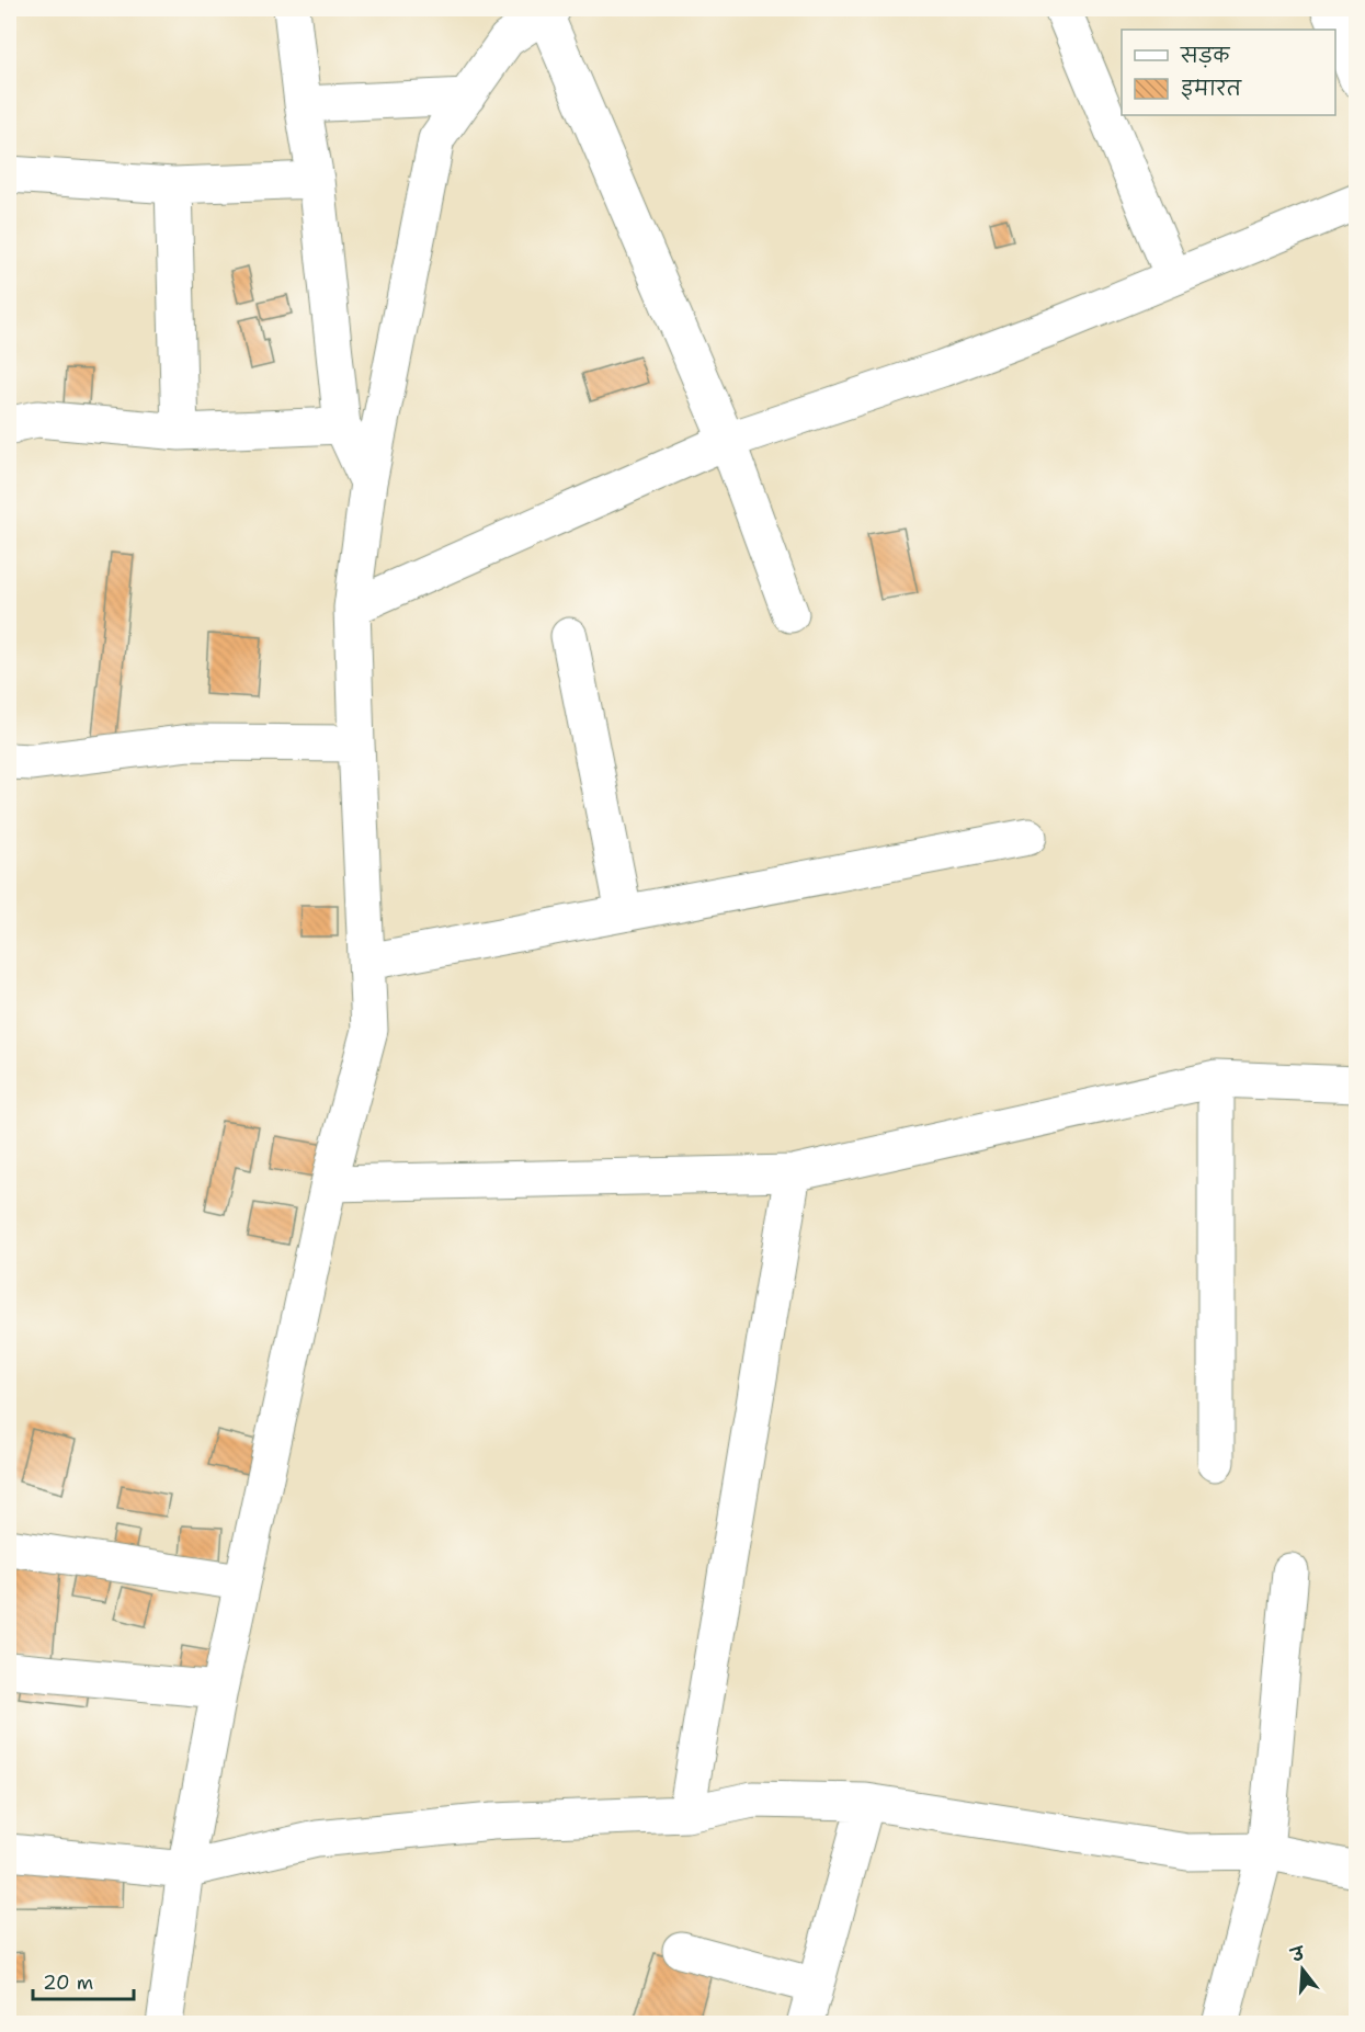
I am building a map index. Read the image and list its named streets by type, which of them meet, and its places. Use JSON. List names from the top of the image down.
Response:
{
  "legend": ["सड़क", "इमारत"],
  "scale_bar": "20 m",
  "north": "top"
}
